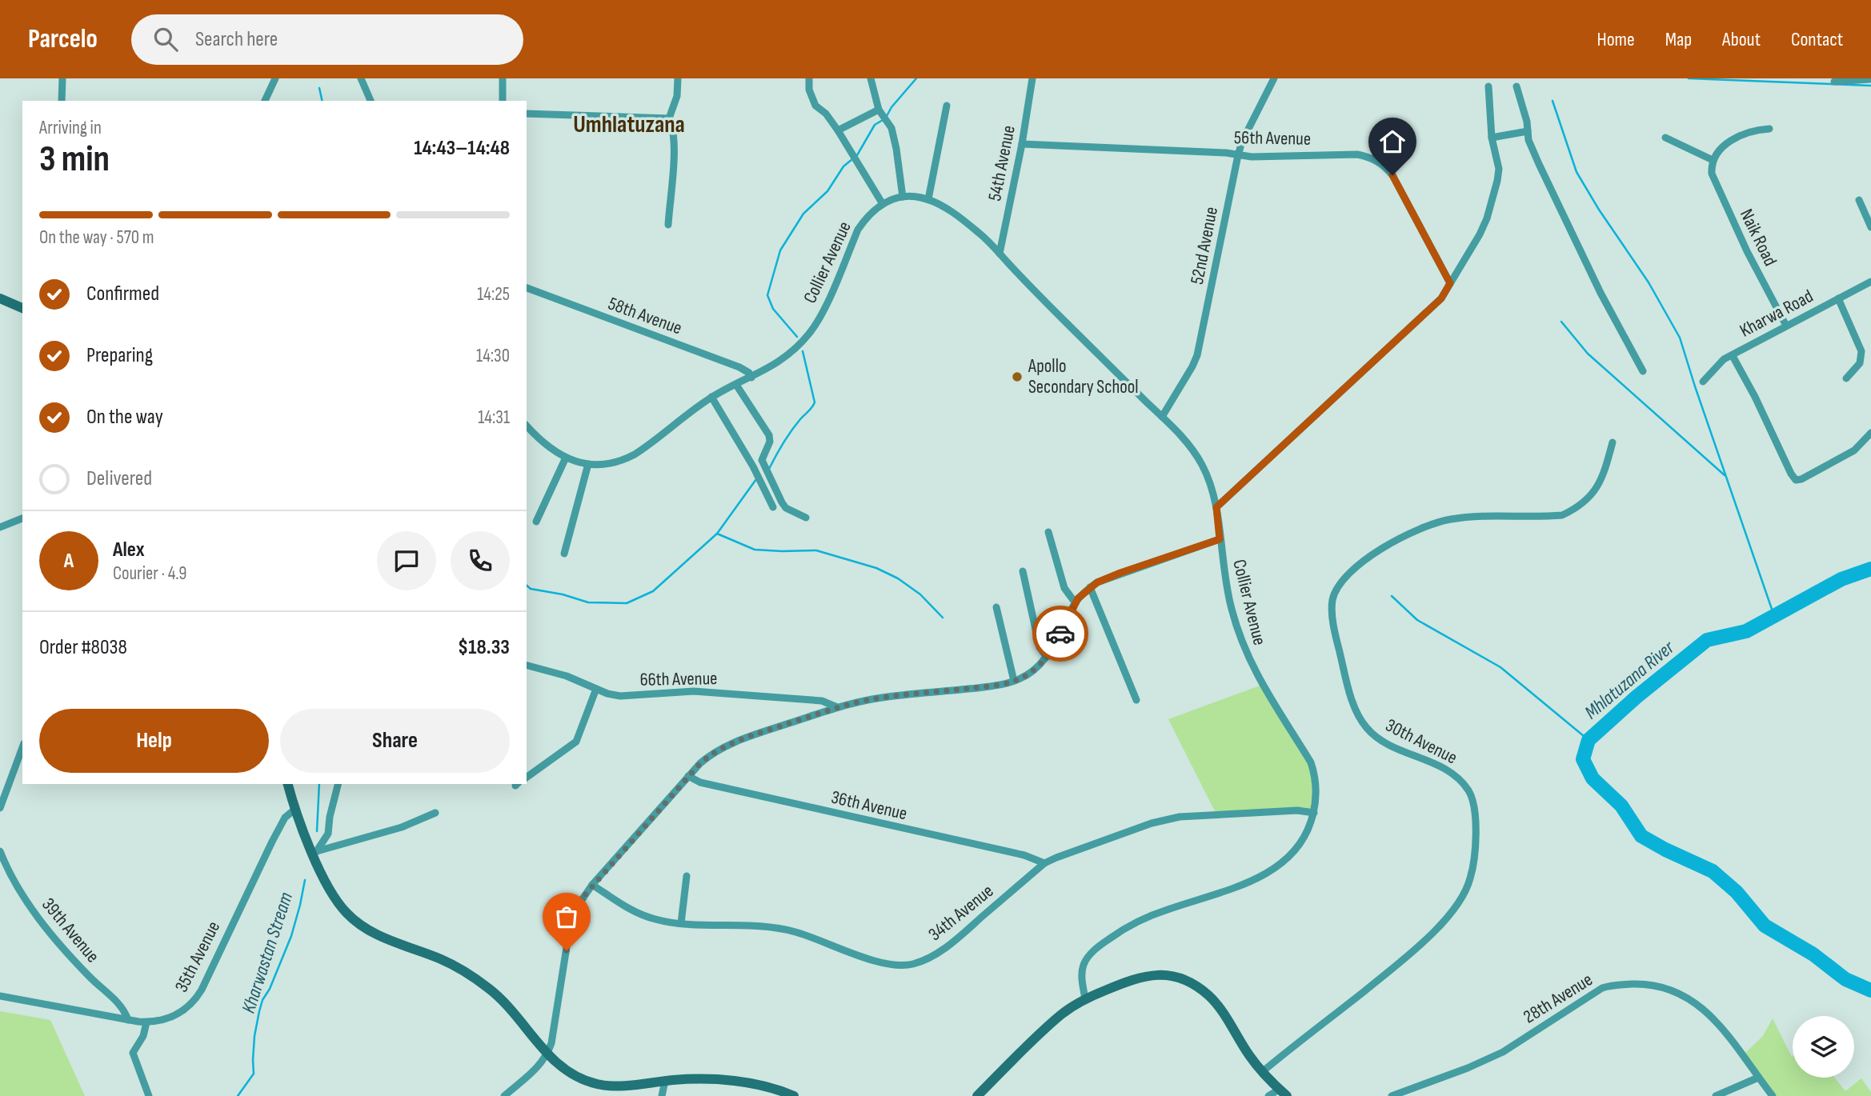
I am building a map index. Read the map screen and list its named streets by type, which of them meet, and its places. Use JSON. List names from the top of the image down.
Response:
{
  "streets": {
    "street": [
      "56th Avenue",
      "54th Avenue",
      "Naik Road",
      "52nd Avenue",
      "Collier Avenue",
      "Kharwa Road",
      "58th Avenue",
      "66th Avenue",
      "30th Avenue",
      "36th Avenue",
      "34th Avenue",
      "39th Avenue",
      "35th Avenue",
      "28th Avenue"
    ]
  },
  "crossings": [
    ["56th Avenue", "54th Avenue"],
    ["56th Avenue", "52nd Avenue"],
    ["54th Avenue", "Collier Avenue"],
    ["Naik Road", "Kharwa Road"],
    ["52nd Avenue", "Collier Avenue"],
    ["Collier Avenue", "58th Avenue"],
    ["Collier Avenue", "34th Avenue"],
    ["36th Avenue", "34th Avenue"],
    ["39th Avenue", "35th Avenue"]
  ],
  "districts": ["Umhlatuzana"],
  "water": ["Mhlatuzana River", "Kharwastan Stream"],
  "places": ["Apollo Secondary School"],
  "page": {
    "header": "Parcelo",
    "search": "Search here",
    "nav": [
      "Home",
      "Map",
      "About",
      "Contact"
    ],
    "heading": ["3 min", "Arriving in", "14:43–14:48"],
    "panel": [
      "Alex",
      "Courier · 4.9",
      "Order #8038",
      "$18.33"
    ],
    "bar": "On the way · 570 m",
    "list": [
      ["Confirmed", "14:25"],
      ["Preparing", "14:30"],
      ["On the way", "14:31"],
      "Delivered"
    ],
    "round": "A",
    "buttons": ["Help", "Share"]
  }
}
